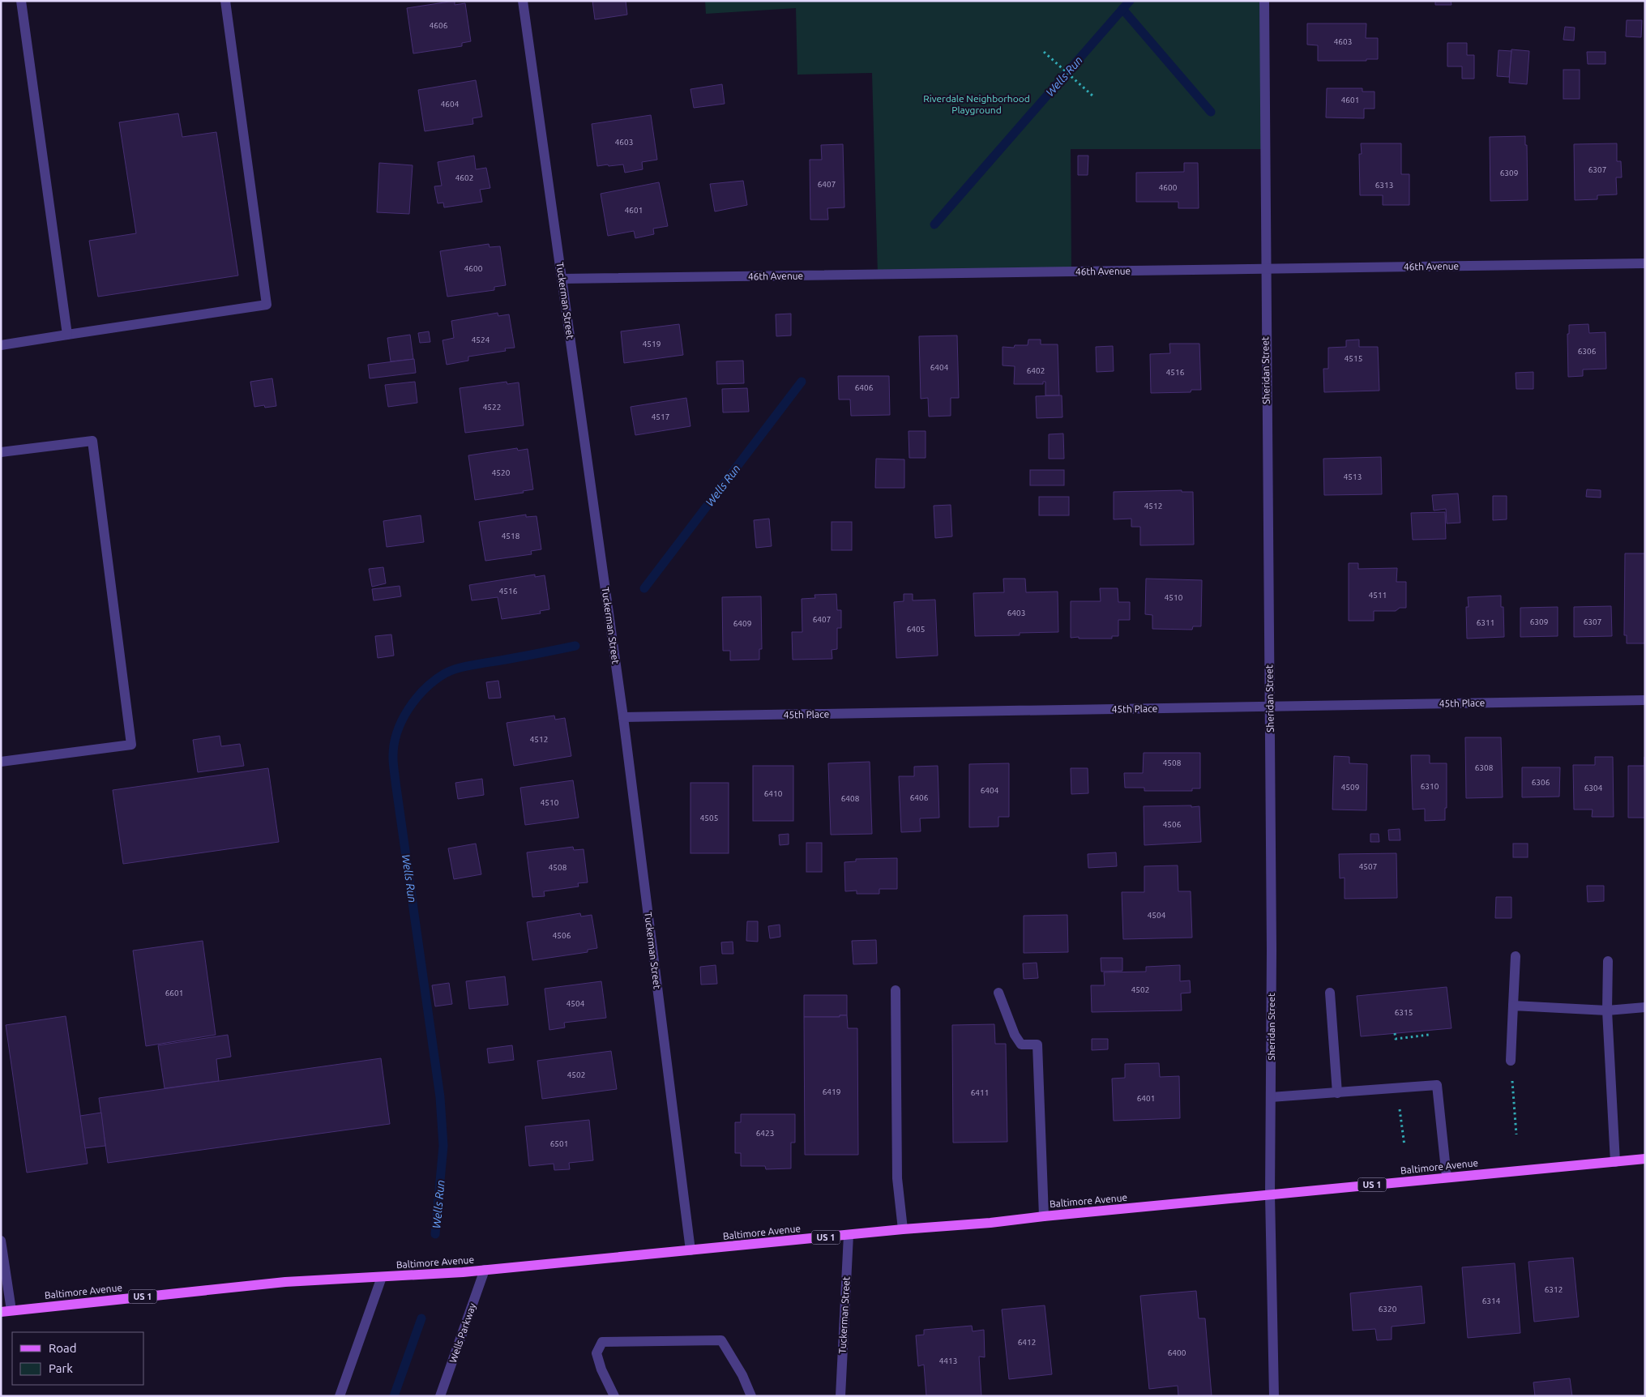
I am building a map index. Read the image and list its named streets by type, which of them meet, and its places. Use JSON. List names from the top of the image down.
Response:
{
  "streets": {
    "main road": ["Baltimore Avenue", "US 1"],
    "street": [
      "46th Avenue",
      "Tuckerman Street",
      "Sheridan Street",
      "45th Place",
      "Wells Parkway"
    ]
  },
  "crossings": [
    ["46th Avenue", "Tuckerman Street"],
    ["46th Avenue", "Sheridan Street"],
    ["Tuckerman Street", "45th Place"],
    ["Tuckerman Street", "Baltimore Avenue"],
    ["Sheridan Street", "45th Place"],
    ["Sheridan Street", "Baltimore Avenue"],
    ["Baltimore Avenue", "Wells Parkway"]
  ],
  "water": ["Wells Run"],
  "parks": ["Riverdale Neighborhood Playground"],
  "house_numbers": [
    "4606",
    "4603",
    "4601",
    "4604",
    "4603",
    "6307",
    "6309",
    "4602",
    "6407",
    "6313",
    "4600",
    "4601",
    "4600",
    "4524",
    "4519",
    "6306",
    "4515",
    "6404",
    "6402",
    "4516",
    "6406",
    "4522",
    "4517",
    "4520",
    "4513",
    "4512",
    "4518",
    "4516",
    "4511",
    "4510",
    "6403",
    "6407",
    "6309",
    "6307",
    "6311",
    "6409",
    "6405",
    "4512",
    "4508",
    "6308",
    "6306",
    "6310",
    "4509",
    "6304",
    "6404",
    "6410",
    "6406",
    "6408",
    "4510",
    "4505",
    "4506",
    "4507",
    "4508",
    "4504",
    "4506",
    "4502",
    "6601",
    "4504",
    "6315",
    "4502",
    "6419",
    "6411",
    "6401",
    "6423",
    "6501",
    "6312",
    "6314",
    "6320",
    "6412",
    "6400",
    "4413"
  ],
  "legend": ["Road", "Park"]
}
